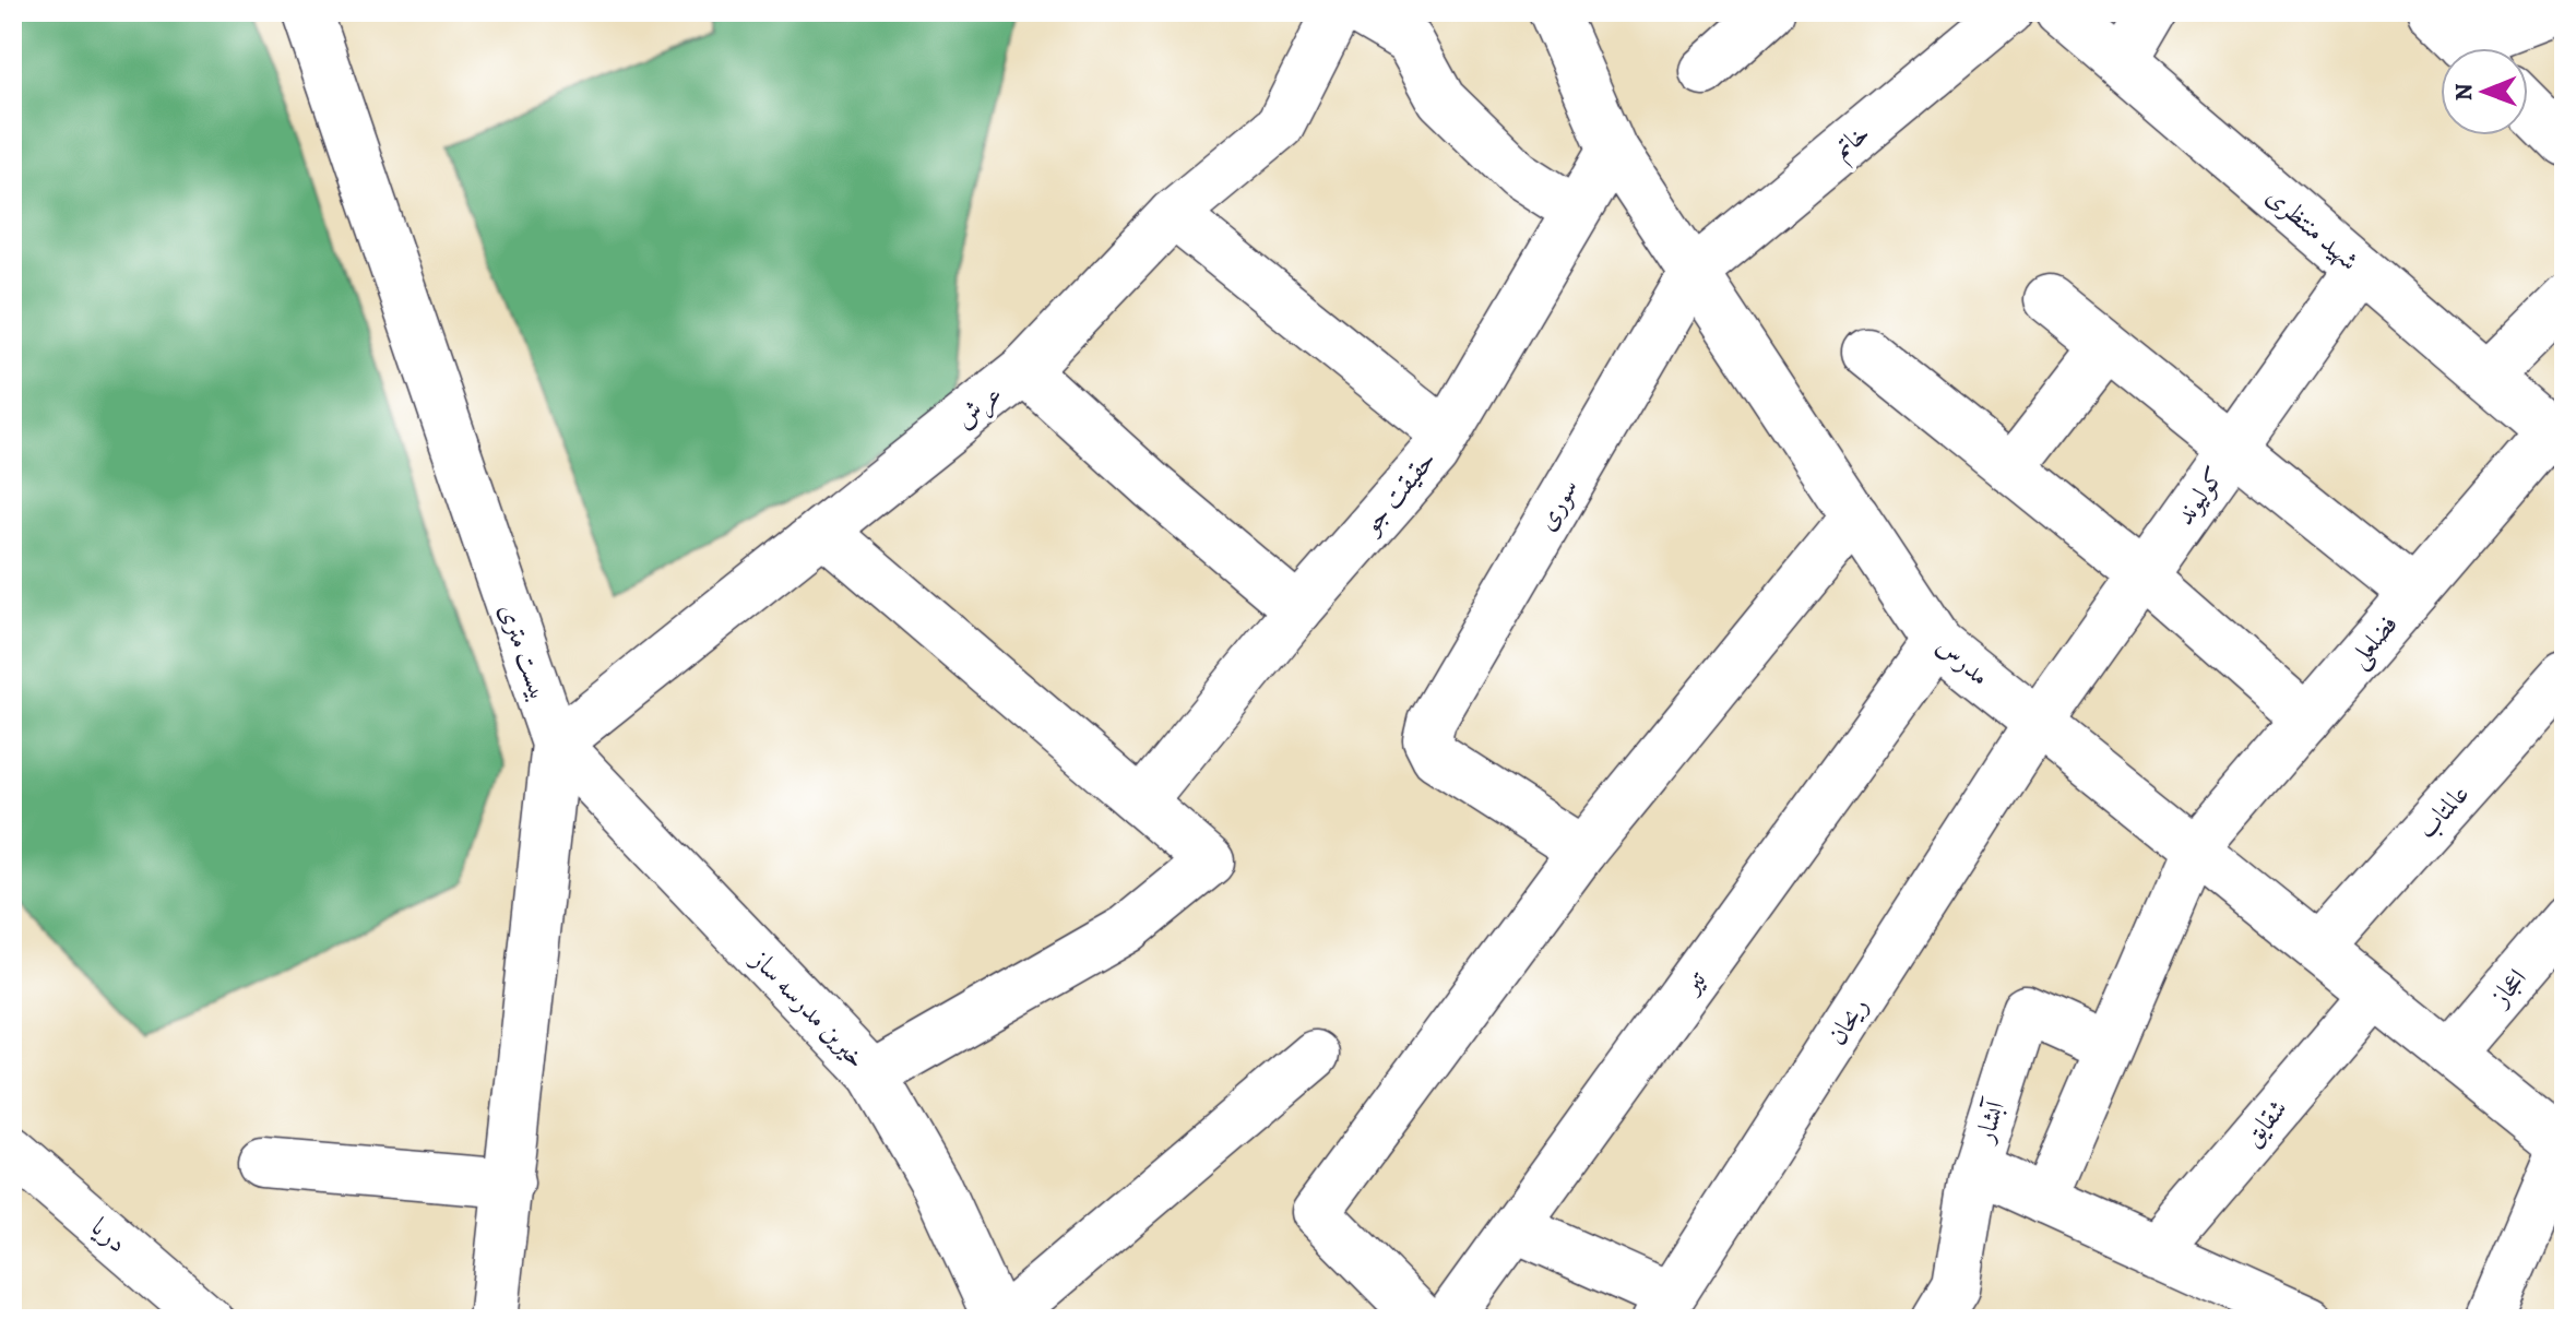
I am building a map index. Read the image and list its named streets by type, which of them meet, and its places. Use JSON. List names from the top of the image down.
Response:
{
  "streets": {
    "street": [
      "خاتم",
      "شهید منتظری",
      "عرش",
      "حقیقت جو",
      "کولیوند",
      "سوری",
      "فضلعلی",
      "بیست متری",
      "مدرس",
      "عالمتاب",
      "تیر",
      "اعجاز",
      "خیرین مدرسه ساز",
      "ریحان",
      "آبشار",
      "شقایق",
      "دریا"
    ]
  },
  "crossings": [
    ["خاتم", "سوری"],
    ["خاتم", "مدرس"],
    ["شهید منتظری", "کولیوند"],
    ["شهید منتظری", "فضلعلی"],
    ["عرش", "بیست متری"],
    ["عرش", "خیرین مدرسه ساز"],
    ["حقیقت جو", "مدرس"],
    ["کولیوند", "مدرس"],
    ["کولیوند", "ریحان"],
    ["سوری", "مدرس"],
    ["فضلعلی", "مدرس"],
    ["فضلعلی", "آبشار"],
    ["بیست متری", "خیرین مدرسه ساز"],
    ["مدرس", "عالمتاب"],
    ["مدرس", "تیر"],
    ["مدرس", "اعجاز"],
    ["مدرس", "ریحان"],
    ["مدرس", "شقایق"]
  ],
  "north": "left"
}
